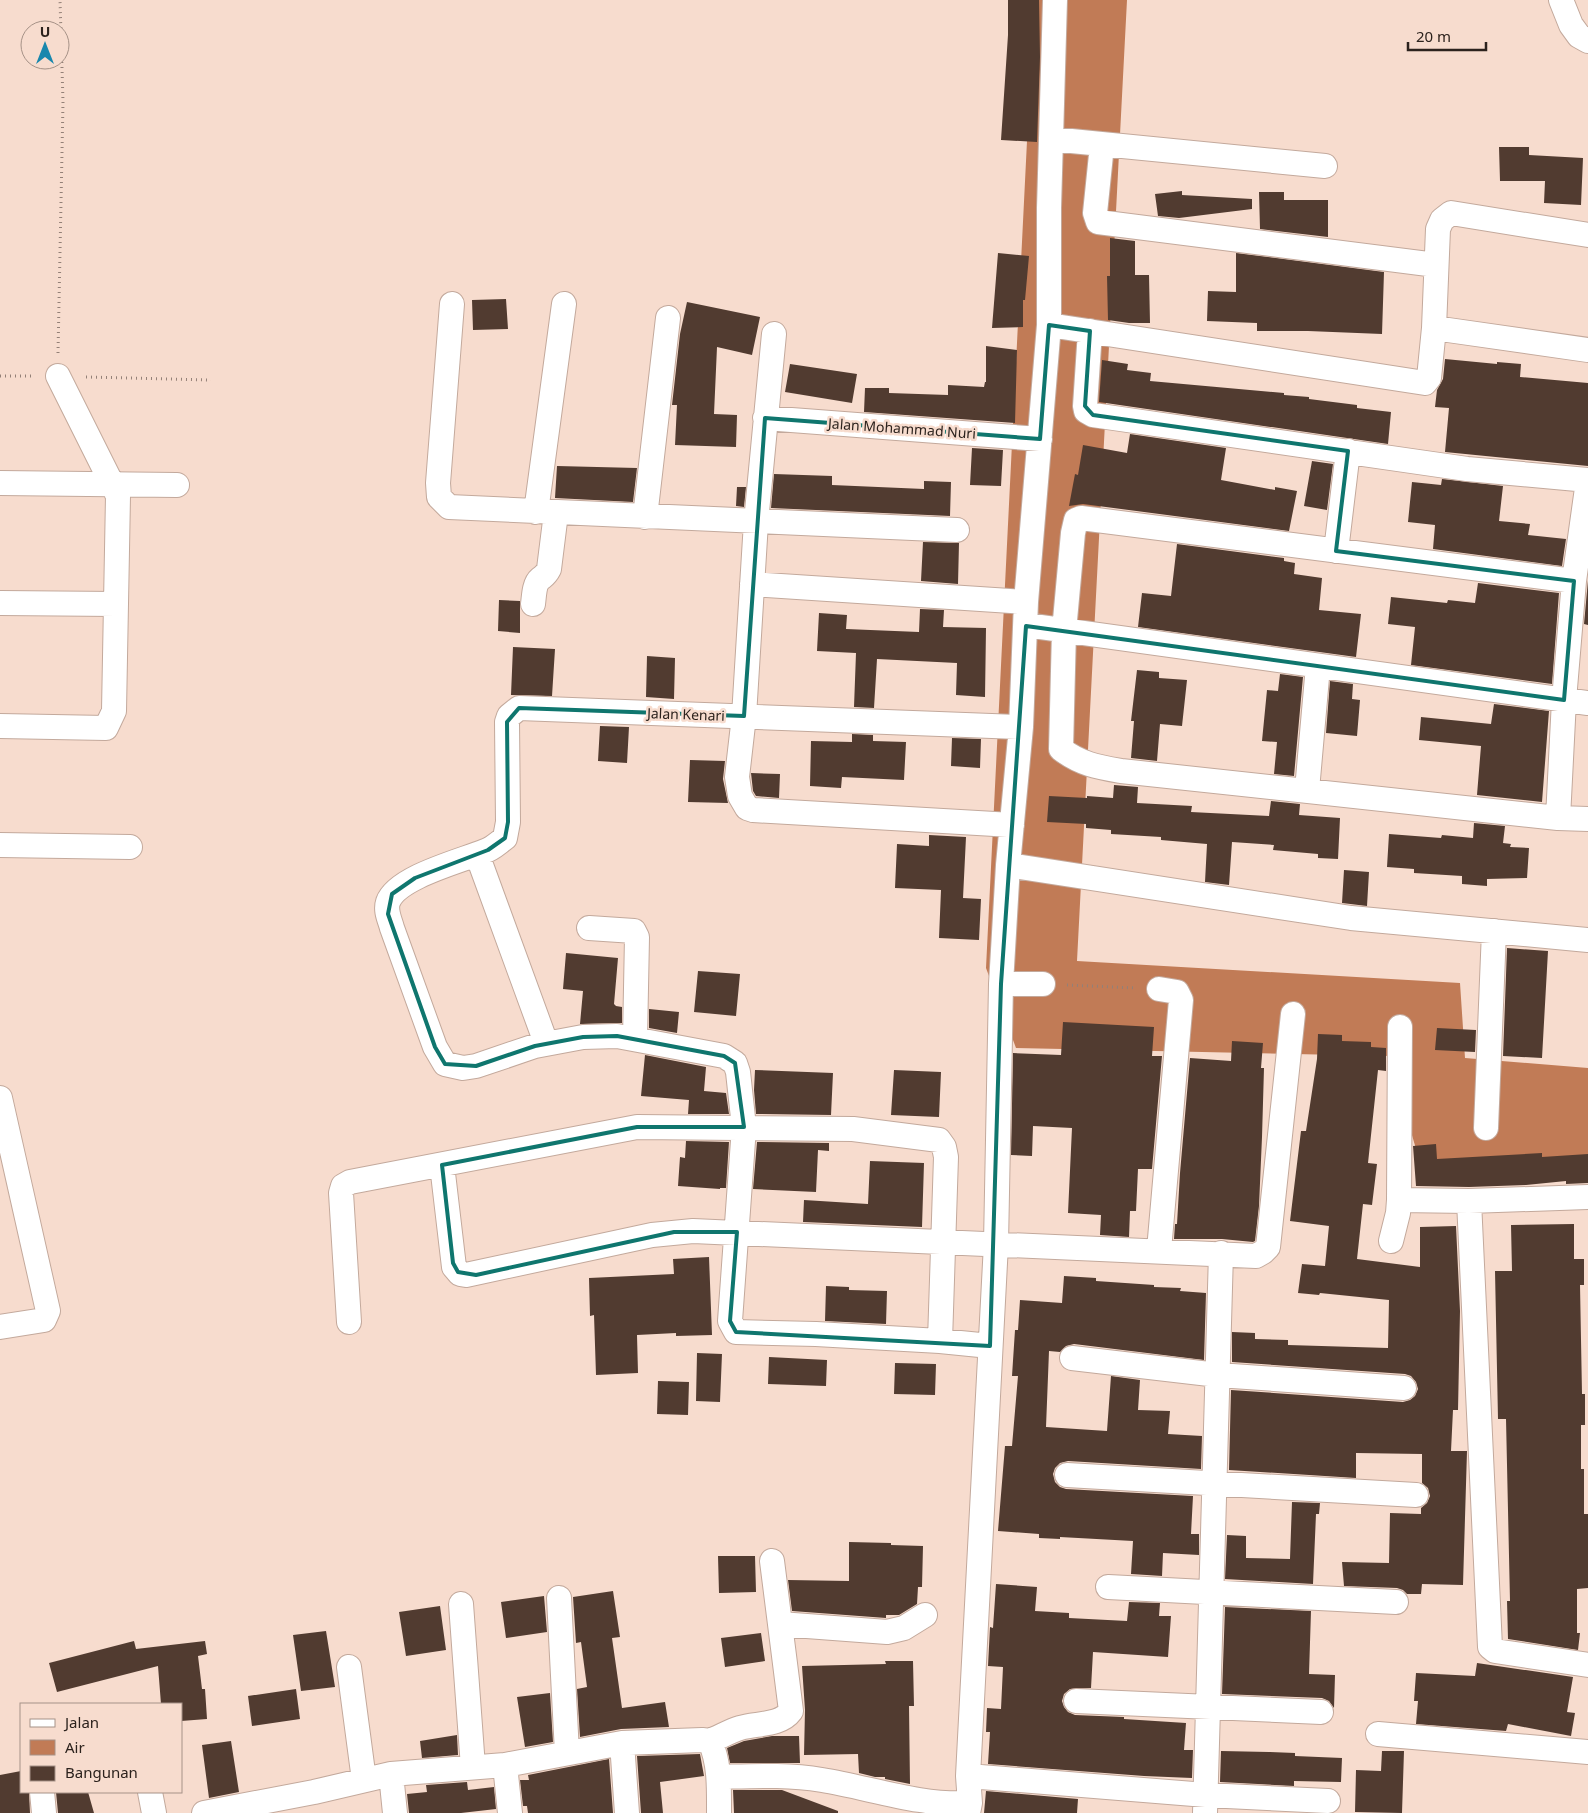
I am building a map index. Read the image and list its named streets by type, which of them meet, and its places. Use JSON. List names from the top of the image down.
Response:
{
  "streets": {
    "street": ["Jalan Mohammad Nuri", "Jalan Kenari"]
  },
  "legend": ["Jalan", "Air", "Bangunan"],
  "scale_bar": "20 m",
  "north": "top"
}
